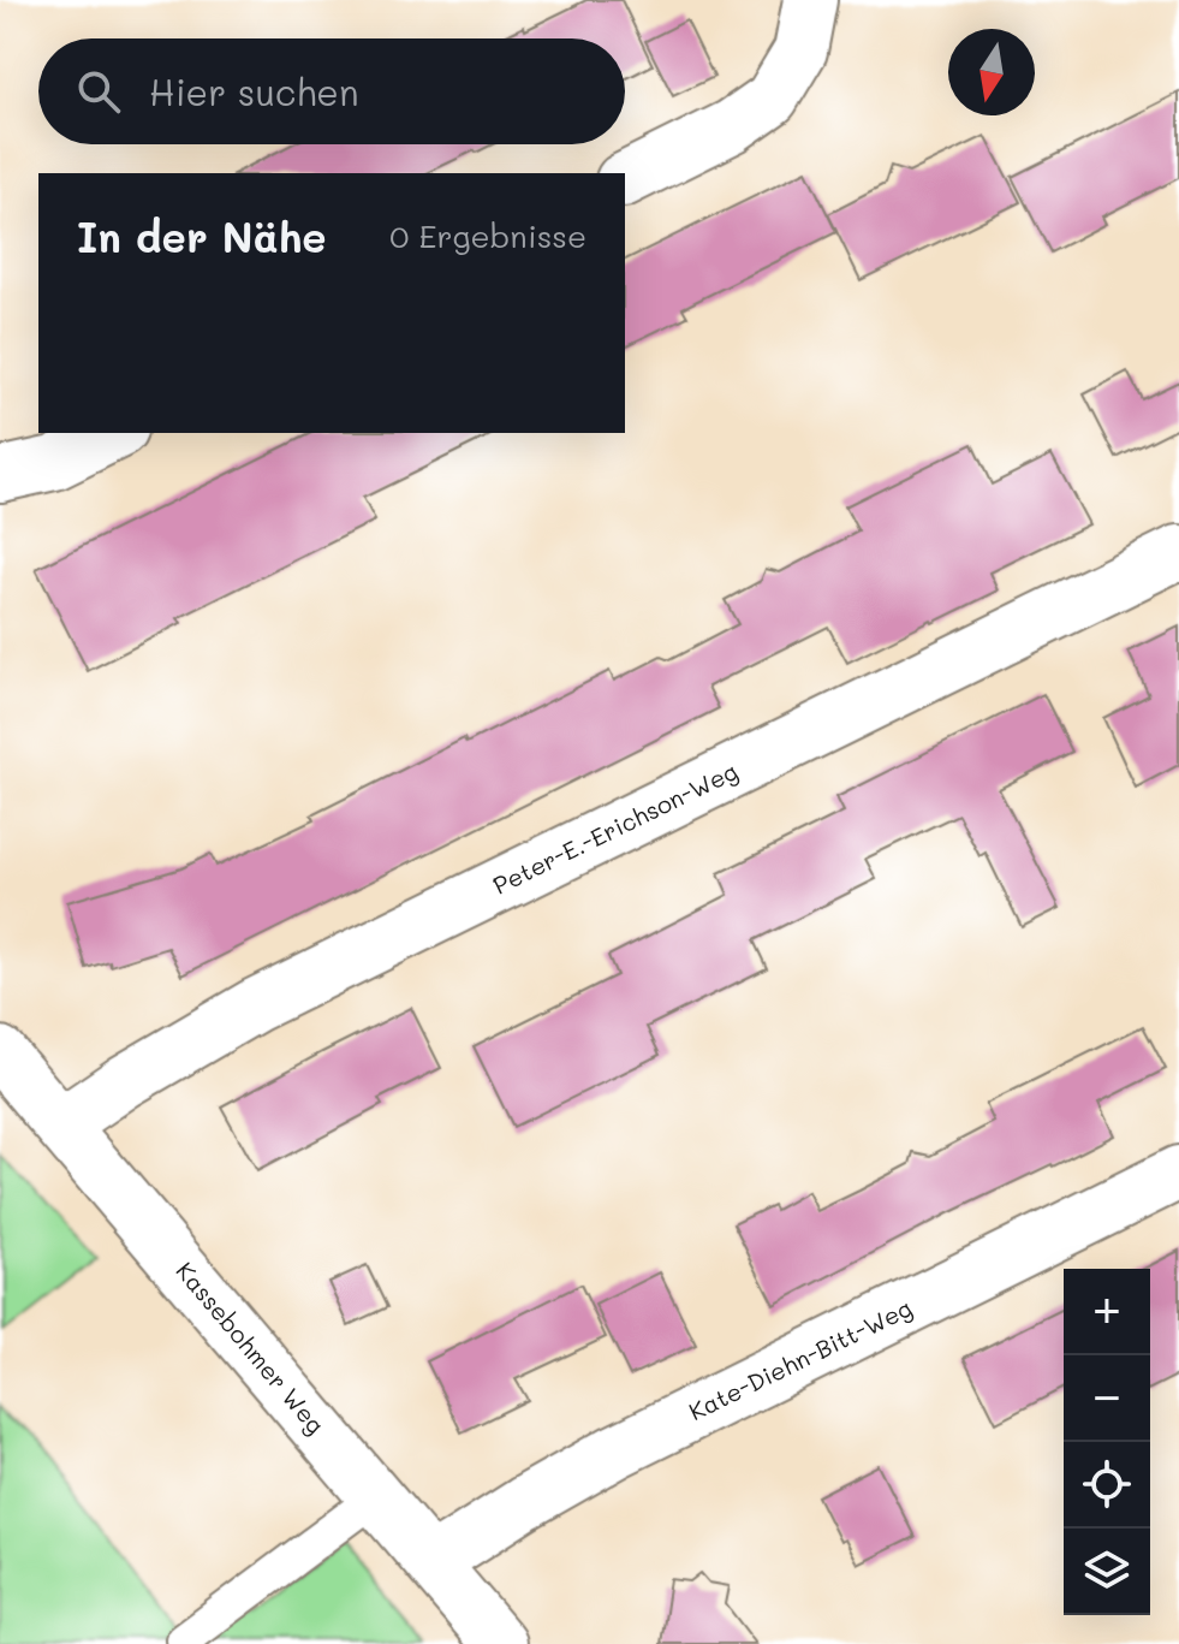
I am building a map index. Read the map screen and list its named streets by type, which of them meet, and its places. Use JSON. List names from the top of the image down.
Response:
{
  "streets": {
    "street": ["Peter-E.-Erichson-Weg", "Kassebohmer Weg", "Kate-Diehn-Bitt-Weg"]
  },
  "crossings": [
    ["Peter-E.-Erichson-Weg", "Kassebohmer Weg"],
    ["Kassebohmer Weg", "Kate-Diehn-Bitt-Weg"]
  ],
  "north": "bottom",
  "page": {
    "search": "Hier suchen",
    "heading": ["In der Nähe", "0 Ergebnisse"],
    "map_buttons": ["+", "−"]
  }
}
